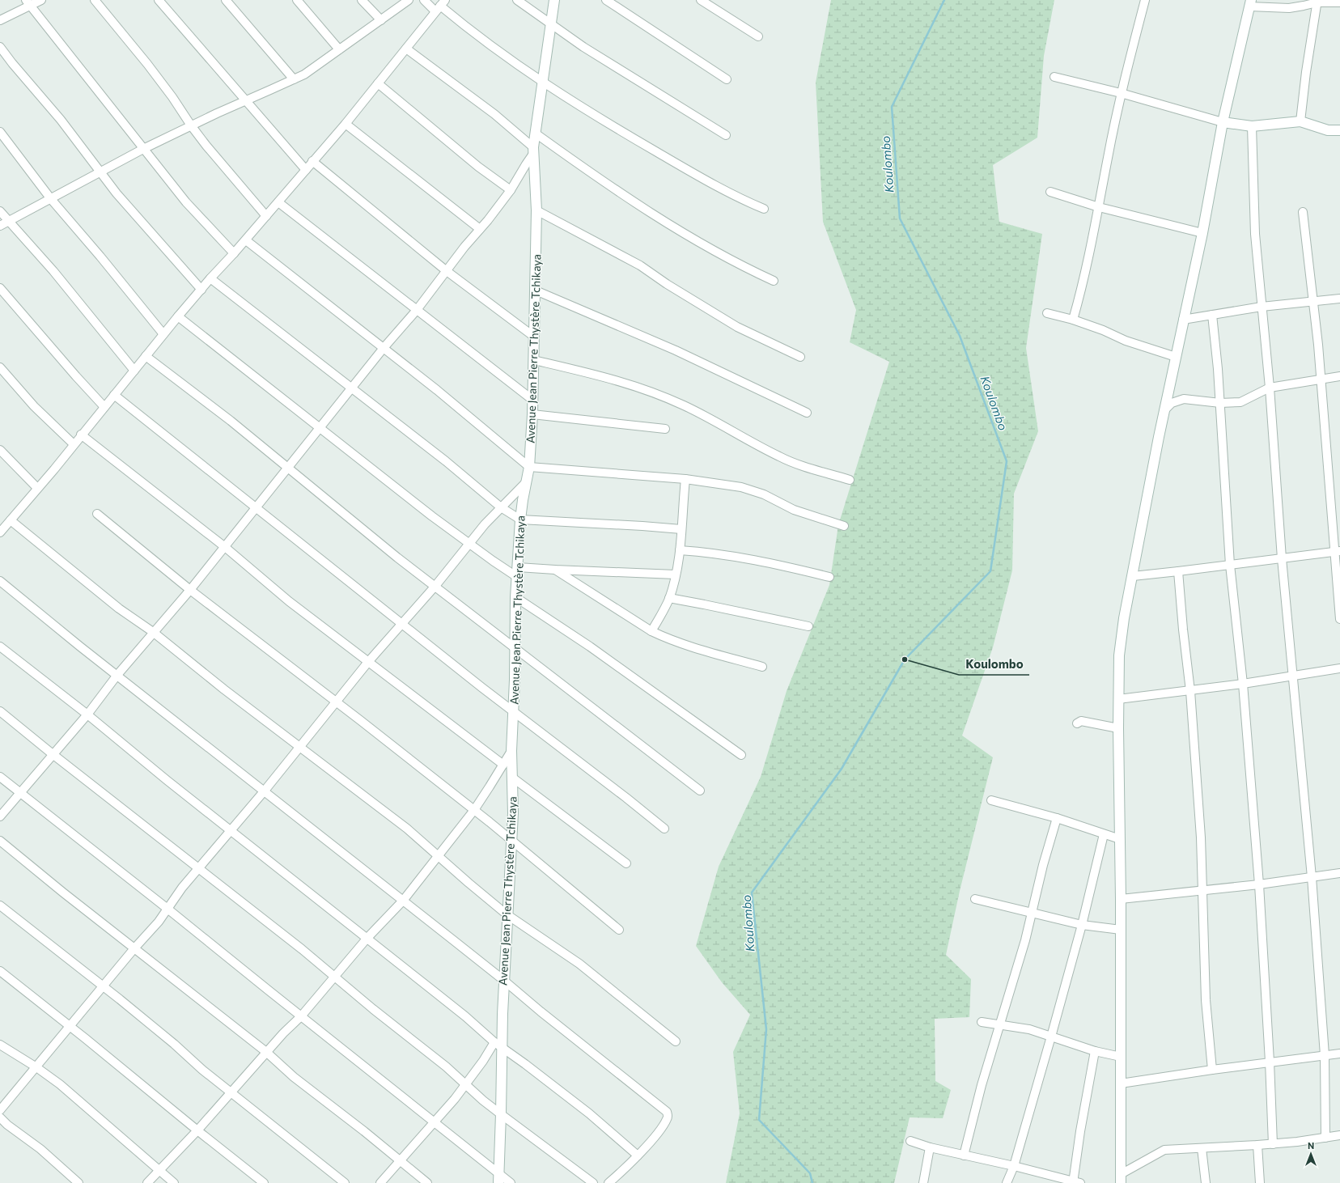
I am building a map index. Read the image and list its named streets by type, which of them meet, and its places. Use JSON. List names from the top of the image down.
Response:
{
  "streets": {
    "street": ["Avenue Jean Pierre Thystère Tchikaya"]
  },
  "water": ["Koulombo"],
  "places": ["Koulombo"],
  "north": "top"
}
